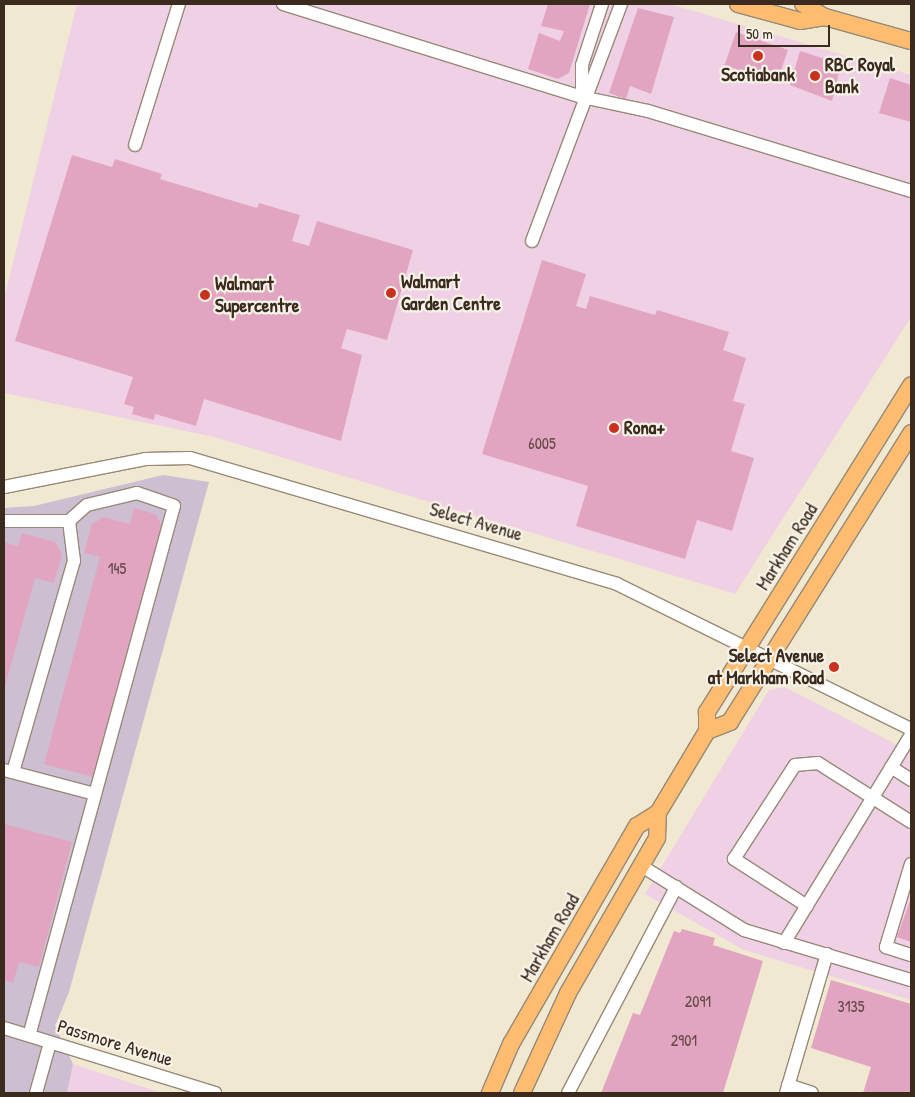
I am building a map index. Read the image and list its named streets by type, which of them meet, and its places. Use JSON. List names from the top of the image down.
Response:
{
  "streets": {
    "main road": ["Markham Road"],
    "street": ["Select Avenue", "Passmore Avenue"]
  },
  "crossings": [
    ["Select Avenue", "Markham Road"]
  ],
  "places": [
    "Scotiabank",
    "RBC Royal Bank",
    "Walmart Garden Centre",
    "Walmart Supercentre",
    "Rona+",
    "Select Avenue at Markham Road"
  ],
  "house_numbers": [
    "6005",
    "145",
    "2091",
    "3135",
    "2901"
  ],
  "scale_bar": "50 m"
}
